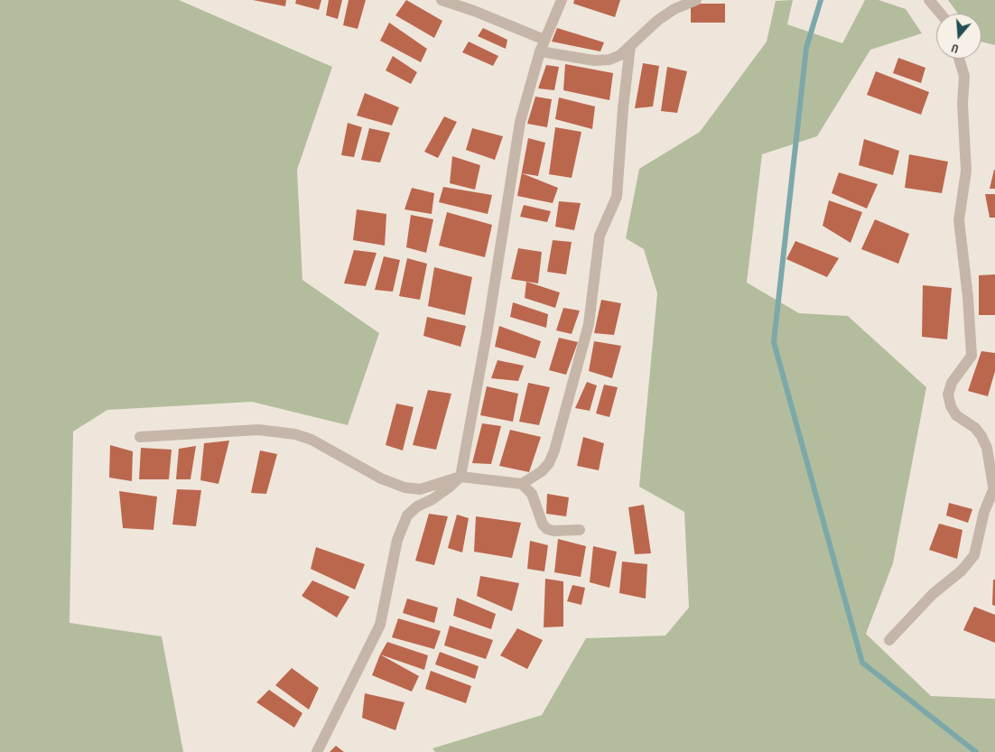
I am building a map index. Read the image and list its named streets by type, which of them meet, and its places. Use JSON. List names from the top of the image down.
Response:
{
  "north": "bottom"
}
